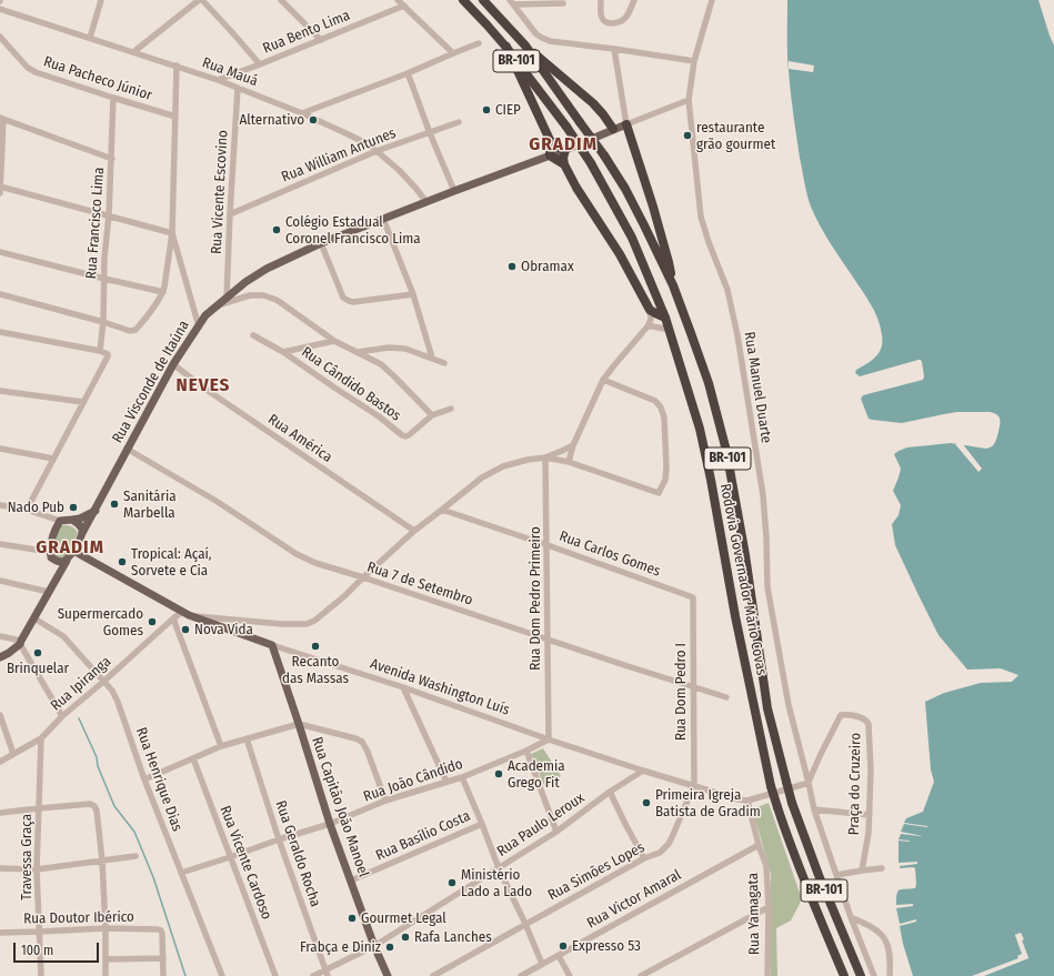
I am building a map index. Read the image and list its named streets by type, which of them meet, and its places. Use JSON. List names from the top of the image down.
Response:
{
  "streets": {
    "highway": ["BR-101", "Rodovia Governador Mário Covas"],
    "main road": ["Rua Visconde de Itaúna", "Avenida Washington Luís", "Rua Capitão João Manoel"],
    "street": [
      "Rua Bento Lima",
      "Rua Mauá",
      "Rua Pacheco Júnior",
      "Rua William Antunes",
      "Rua Vicente Escovino",
      "Rua Francisco Lima",
      "Rua Cândido Bastos",
      "Rua Manuel Duarte",
      "Rua América",
      "Rua Carlos Gomes",
      "Rua 7 de Setembro",
      "Rua Dom Pedro Primeiro",
      "Rua Ipiranga",
      "Rua Dom Pedro I",
      "Rua Henrique Dias",
      "Rua João Cândido",
      "Praça do Cruzeiro",
      "Rua Paulo Leroux",
      "Rua Basílio Costa",
      "Rua Geraldo Rocha",
      "Travessa Graça",
      "Rua Vicente Cardoso",
      "Rua Simões Lopes",
      "Rua Victor Amaral",
      "Rua Yamagata",
      "Rua Doutor Ibérico"
    ]
  },
  "crossings": [
    ["Rua Bento Lima", "Rua Mauá"],
    ["Rua Mauá", "Rua William Antunes"],
    ["Rua Mauá", "Rua Vicente Escovino"],
    ["Rua Mauá", "Rua Visconde de Itaúna"],
    ["Rua Pacheco Júnior", "Rua Francisco Lima"],
    ["Rua William Antunes", "Rua Vicente Escovino"],
    ["Rua Vicente Escovino", "Rua Visconde de Itaúna"],
    ["Rua Visconde de Itaúna", "Rua Cândido Bastos"],
    ["Rua Visconde de Itaúna", "Rua Manuel Duarte"],
    ["Rua Visconde de Itaúna", "Rua América"],
    ["Rua Visconde de Itaúna", "Rua 7 de Setembro"],
    ["Rua Visconde de Itaúna", "Avenida Washington Luís"],
    ["Rua Manuel Duarte", "Avenida Washington Luís"],
    ["Rua Manuel Duarte", "Praça do Cruzeiro"],
    ["Rua Carlos Gomes", "Rua Dom Pedro Primeiro"],
    ["Rua Carlos Gomes", "Rua Dom Pedro I"],
    ["Rua 7 de Setembro", "Rua Dom Pedro Primeiro"],
    ["Rua 7 de Setembro", "Rua Dom Pedro I"],
    ["Rua Dom Pedro Primeiro", "Avenida Washington Luís"],
    ["Rua Dom Pedro Primeiro", "Rua João Cândido"],
    ["Rua Ipiranga", "Avenida Washington Luís"],
    ["Rua Ipiranga", "Rua Henrique Dias"],
    ["Rua Ipiranga", "Travessa Graça"],
    ["Avenida Washington Luís", "Rua Dom Pedro I"],
    ["Avenida Washington Luís", "Rua João Cândido"],
    ["Avenida Washington Luís", "Praça do Cruzeiro"],
    ["Avenida Washington Luís", "Rua Capitão João Manoel"],
    ["Avenida Washington Luís", "Rua Paulo Leroux"],
    ["Avenida Washington Luís", "Rua Simões Lopes"],
    ["Avenida Washington Luís", "Rua Yamagata"],
    ["Rua Dom Pedro I", "Rua Simões Lopes"],
    ["Rua Henrique Dias", "Rua João Cândido"],
    ["Rua João Cândido", "Rua Capitão João Manoel"],
    ["Rua João Cândido", "Rua Geraldo Rocha"],
    ["Rua João Cândido", "Rua Vicente Cardoso"],
    ["Rua Capitão João Manoel", "Rua Paulo Leroux"],
    ["Rua Capitão João Manoel", "Rua Basílio Costa"],
    ["Rua Paulo Leroux", "Rua Geraldo Rocha"],
    ["Travessa Graça", "Rua Doutor Ibérico"],
    ["Rua Victor Amaral", "Rua Yamagata"]
  ],
  "districts": ["GRADIM", "NEVES", "GRADIM"],
  "places": [
    "CIEP",
    "Alternativo",
    "restaurante grão gourmet",
    "Colégio Estadual Coronel Francisco Lima",
    "Obramax",
    "Sanitária Marbella",
    "Nado Pub",
    "Tropical: Açaí, Sorvete e Cia",
    "Supermercado Gomes",
    "Nova Vida",
    "Recanto das Massas",
    "Brinquelar",
    "Academia Grego Fit",
    "Primeira Igreja Batista de Gradim",
    "Ministério Lado a Lado",
    "Gourmet Legal",
    "Rafa Lanches",
    "Expresso 53",
    "Frabça e Diniz"
  ],
  "scale_bar": "100 m"
}
